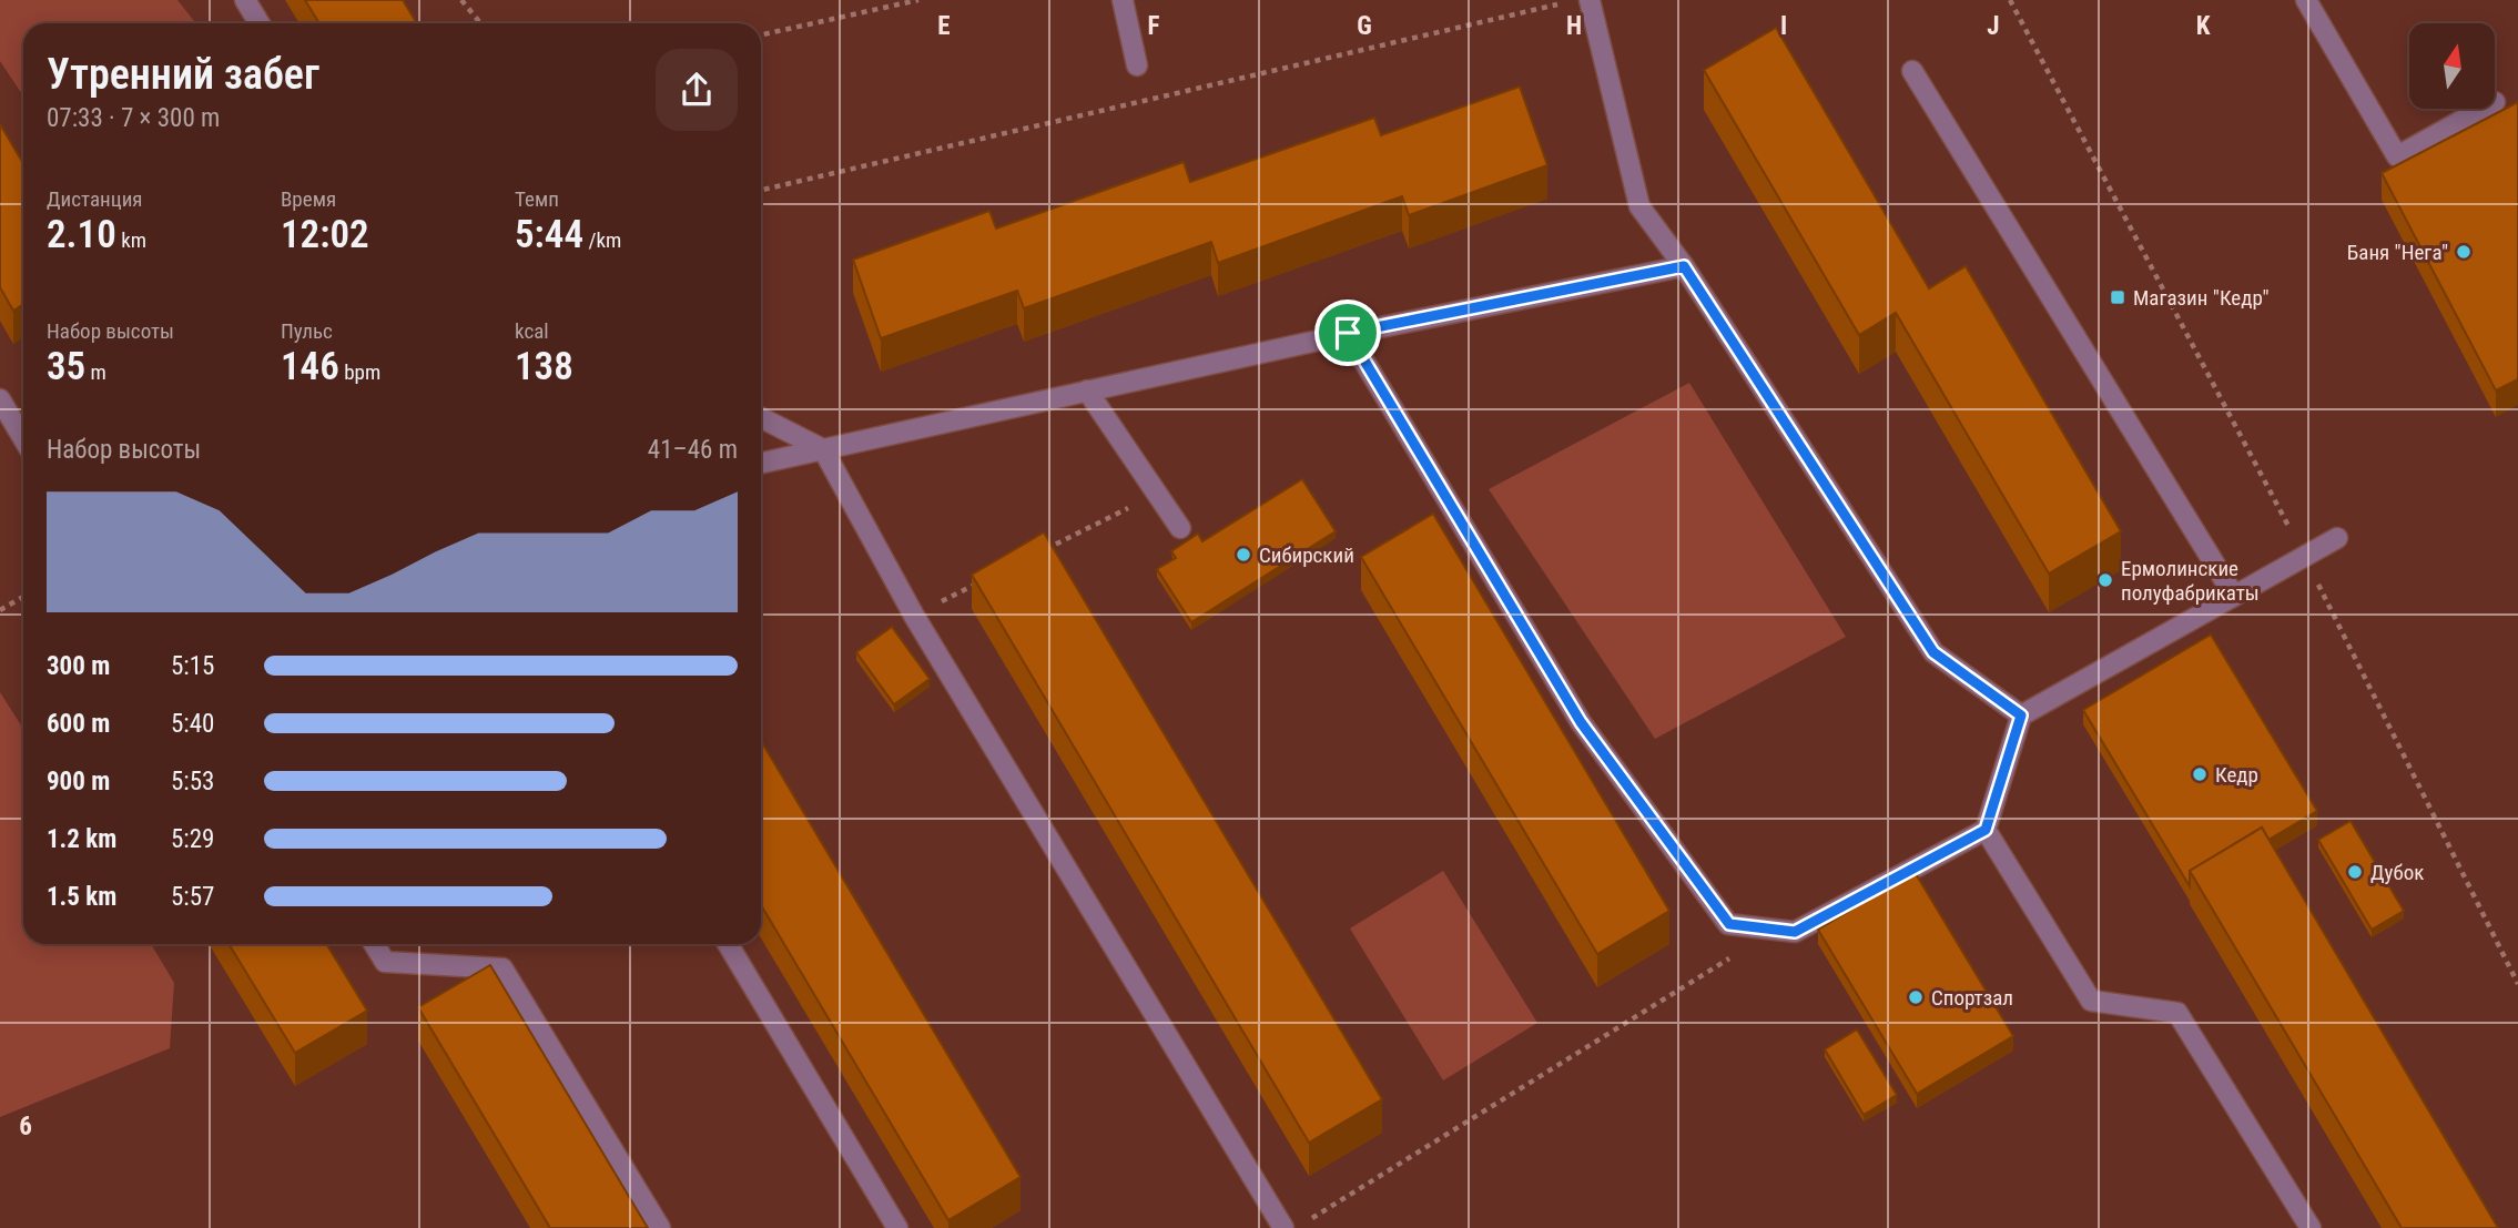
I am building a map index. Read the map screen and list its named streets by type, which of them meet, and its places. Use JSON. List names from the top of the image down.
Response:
{
  "places": {
    "other": [
      "Баня \"Нега\"",
      "Сибирский",
      "Ермолинские полуфабрикаты",
      "Кедр",
      "Дубок",
      "Спортзал"
    ],
    "transit": ["Магазин \"Кедр\""]
  },
  "north": "top",
  "page": {
    "heading": ["Утренний забег", "07:33 · 7 × 300 m"],
    "stats": [
      ["Дистанция", "2.10 km"],
      ["Время", "12:02"],
      ["Темп", "5:44 /km"],
      ["Набор высоты", "35 m"],
      ["Пульс", "146 bpm"],
      ["kcal", "138"]
    ],
    "chart": ["Набор высоты", "41–46 m"],
    "list": [
      {
        "name": "300 m",
        "note": "5:15"
      },
      {
        "name": "600 m",
        "note": "5:40"
      },
      {
        "name": "900 m",
        "note": "5:53"
      },
      {
        "name": "1.2 km",
        "note": "5:29"
      },
      {
        "name": "1.5 km",
        "note": "5:57"
      }
    ]
  },
  "grid": {
    "columns": [
      "E",
      "F",
      "G",
      "H",
      "I",
      "J",
      "K"
    ],
    "rows": ["6"]
  }
}
